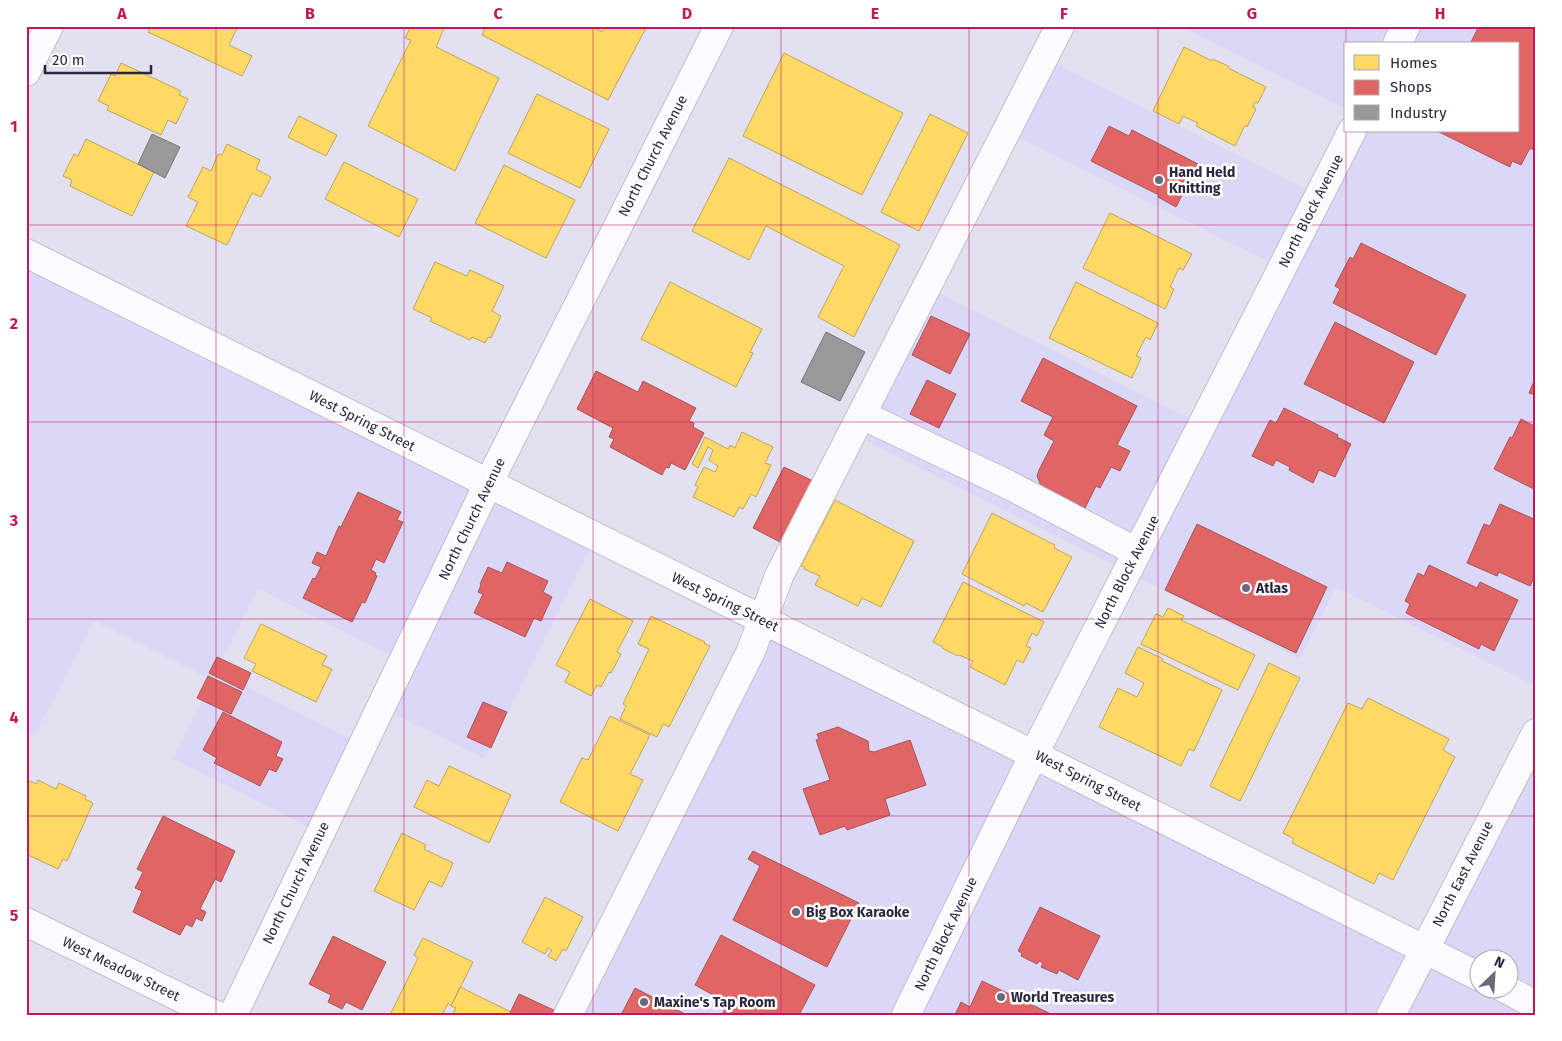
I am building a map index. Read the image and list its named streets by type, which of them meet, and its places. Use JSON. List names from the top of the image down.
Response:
{
  "streets": {
    "street": [
      "North Church Avenue",
      "North Block Avenue",
      "West Spring Street",
      "North East Avenue",
      "West Meadow Street"
    ]
  },
  "crossings": [
    ["North Church Avenue", "West Spring Street"],
    ["North Block Avenue", "West Spring Street"],
    ["West Spring Street", "North East Avenue"]
  ],
  "places": [
    "Hand Held Knitting",
    "Atlas",
    "Big Box Karaoke",
    "World Treasures",
    "Maxine's Tap Room"
  ],
  "legend": ["Homes", "Shops", "Industry"],
  "scale_bar": "20 m",
  "north": "top right",
  "grid": {
    "columns": [
      "A",
      "B",
      "C",
      "D",
      "E",
      "F",
      "G",
      "H"
    ],
    "rows": [
      "1",
      "2",
      "3",
      "4",
      "5"
    ]
  }
}
